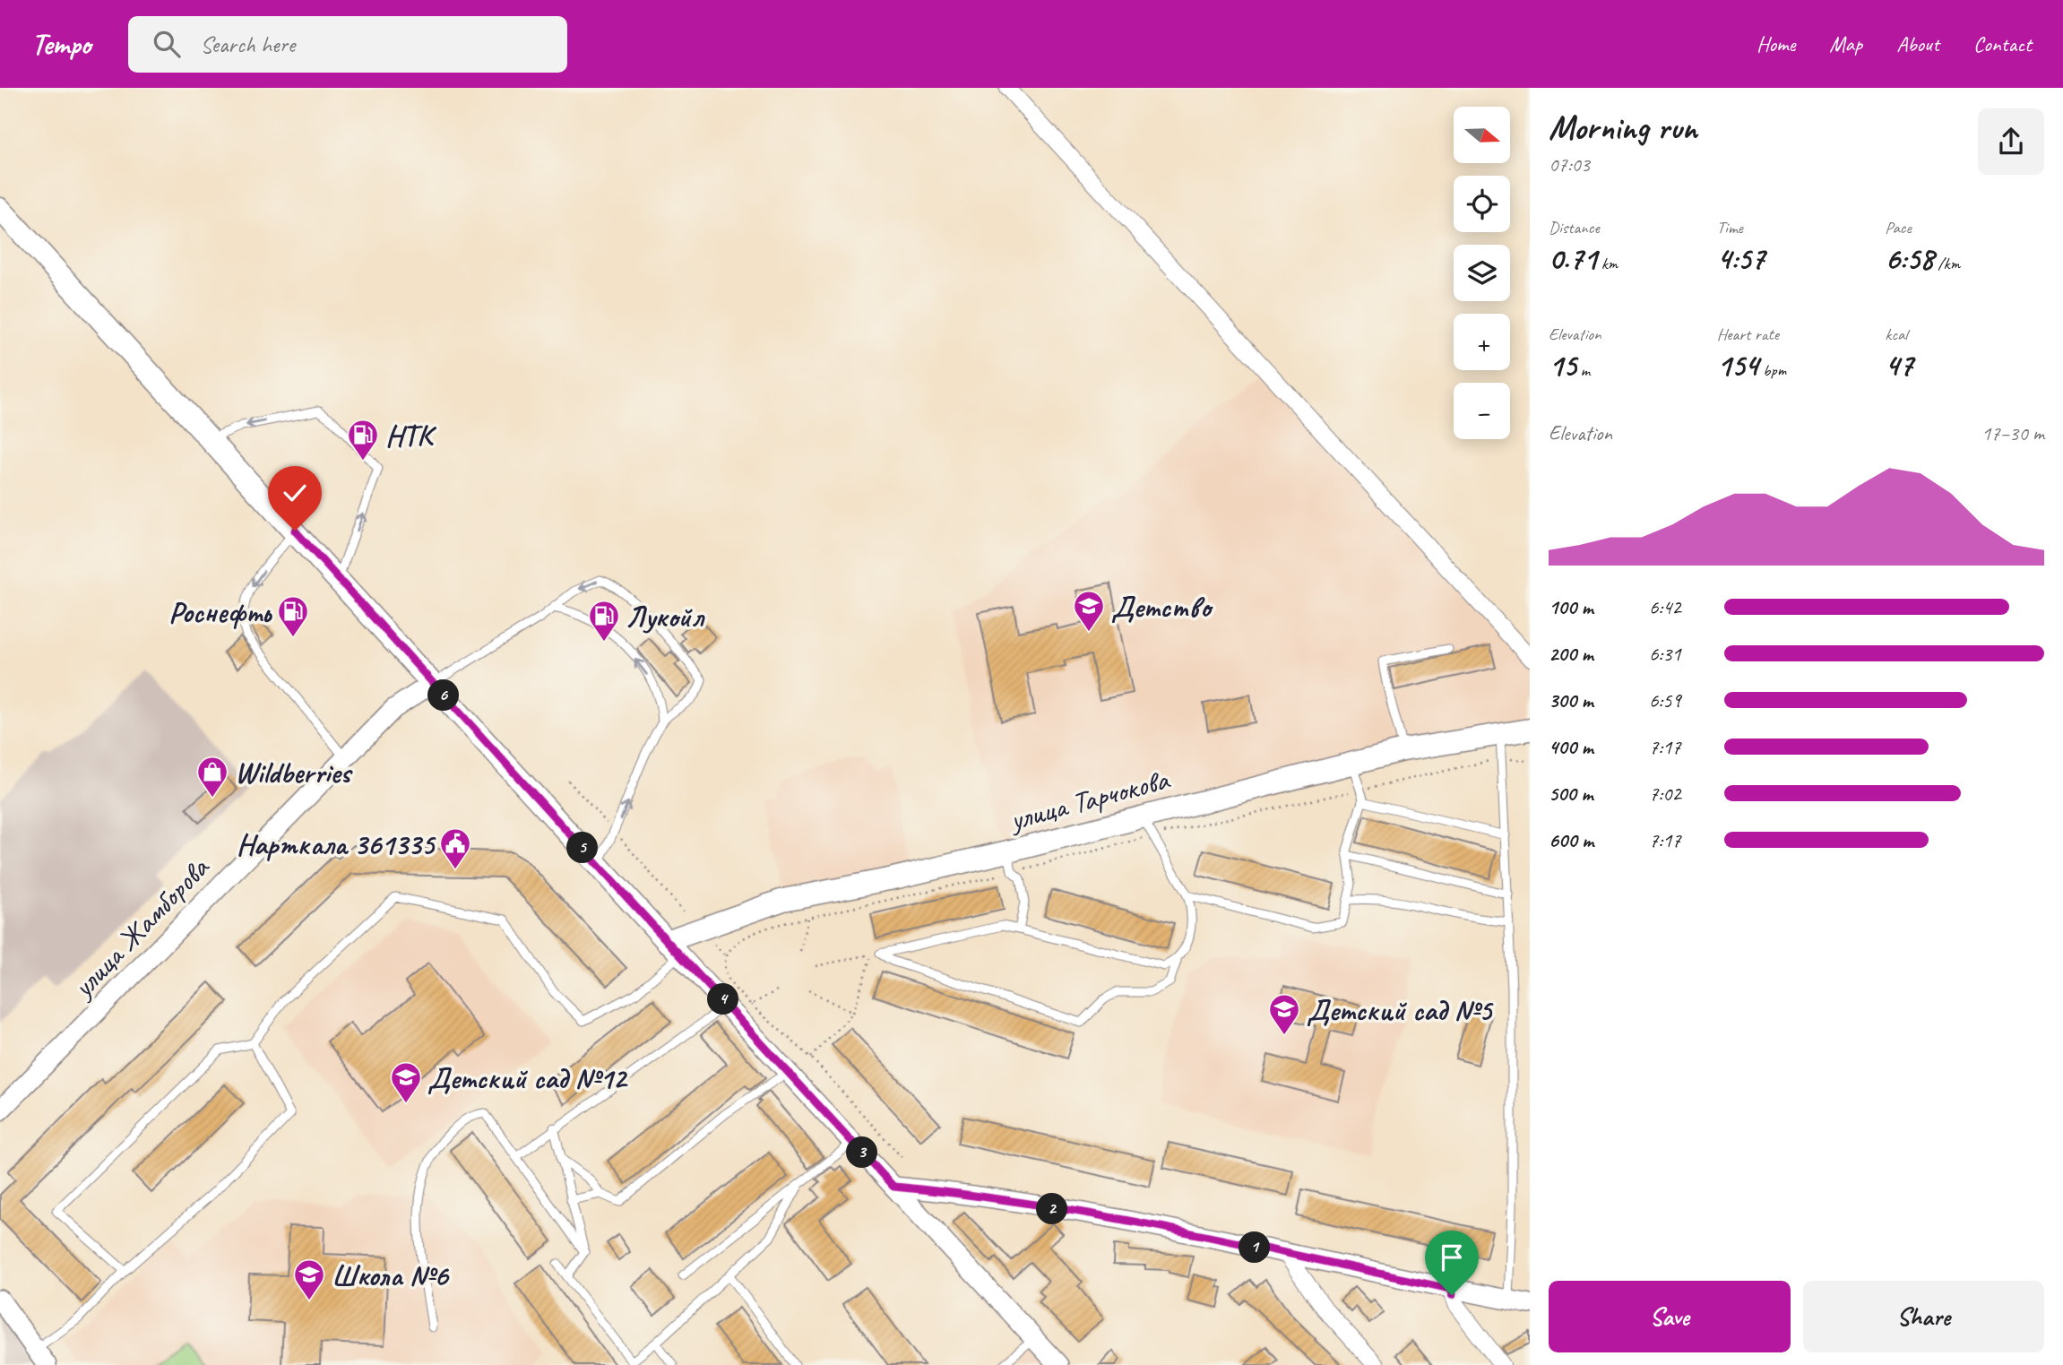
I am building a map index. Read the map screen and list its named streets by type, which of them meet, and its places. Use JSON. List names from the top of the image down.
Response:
{
  "streets": {
    "main road": ["улица Тарчокова"],
    "street": ["улица Жамборова"]
  },
  "places": {
    "fuel station": ["НТК", "Роснефть", "Лукойл"],
    "school or university": [
      "Детство",
      "Детский сад №5",
      "Детский сад №12",
      "Школа №6"
    ],
    "shop": ["Wildberries"],
    "public building": ["Нарткала 361335"]
  },
  "north": "right",
  "page": {
    "header": "Tempo",
    "search": "Search here",
    "nav": [
      "Home",
      "Map",
      "About",
      "Contact"
    ],
    "heading": ["Morning run", "07:03"],
    "map_buttons": ["+", "−"],
    "stats": [
      ["Distance", "0.71 km"],
      ["Time", "4:57"],
      ["Pace", "6:58 /km"],
      ["Elevation", "15 m"],
      ["Heart rate", "154 bpm"],
      ["kcal", "47"]
    ],
    "chart": ["Elevation", "17–30 m"],
    "list": [
      {
        "name": "100 m",
        "note": "6:42"
      },
      {
        "name": "200 m",
        "note": "6:31"
      },
      {
        "name": "300 m",
        "note": "6:59"
      },
      {
        "name": "400 m",
        "note": "7:17"
      },
      {
        "name": "500 m",
        "note": "7:02"
      },
      {
        "name": "600 m",
        "note": "7:17"
      }
    ],
    "pins": [
      "6",
      "5",
      "4",
      "3",
      "2",
      "1"
    ],
    "buttons": ["Save", "Share"]
  }
}
